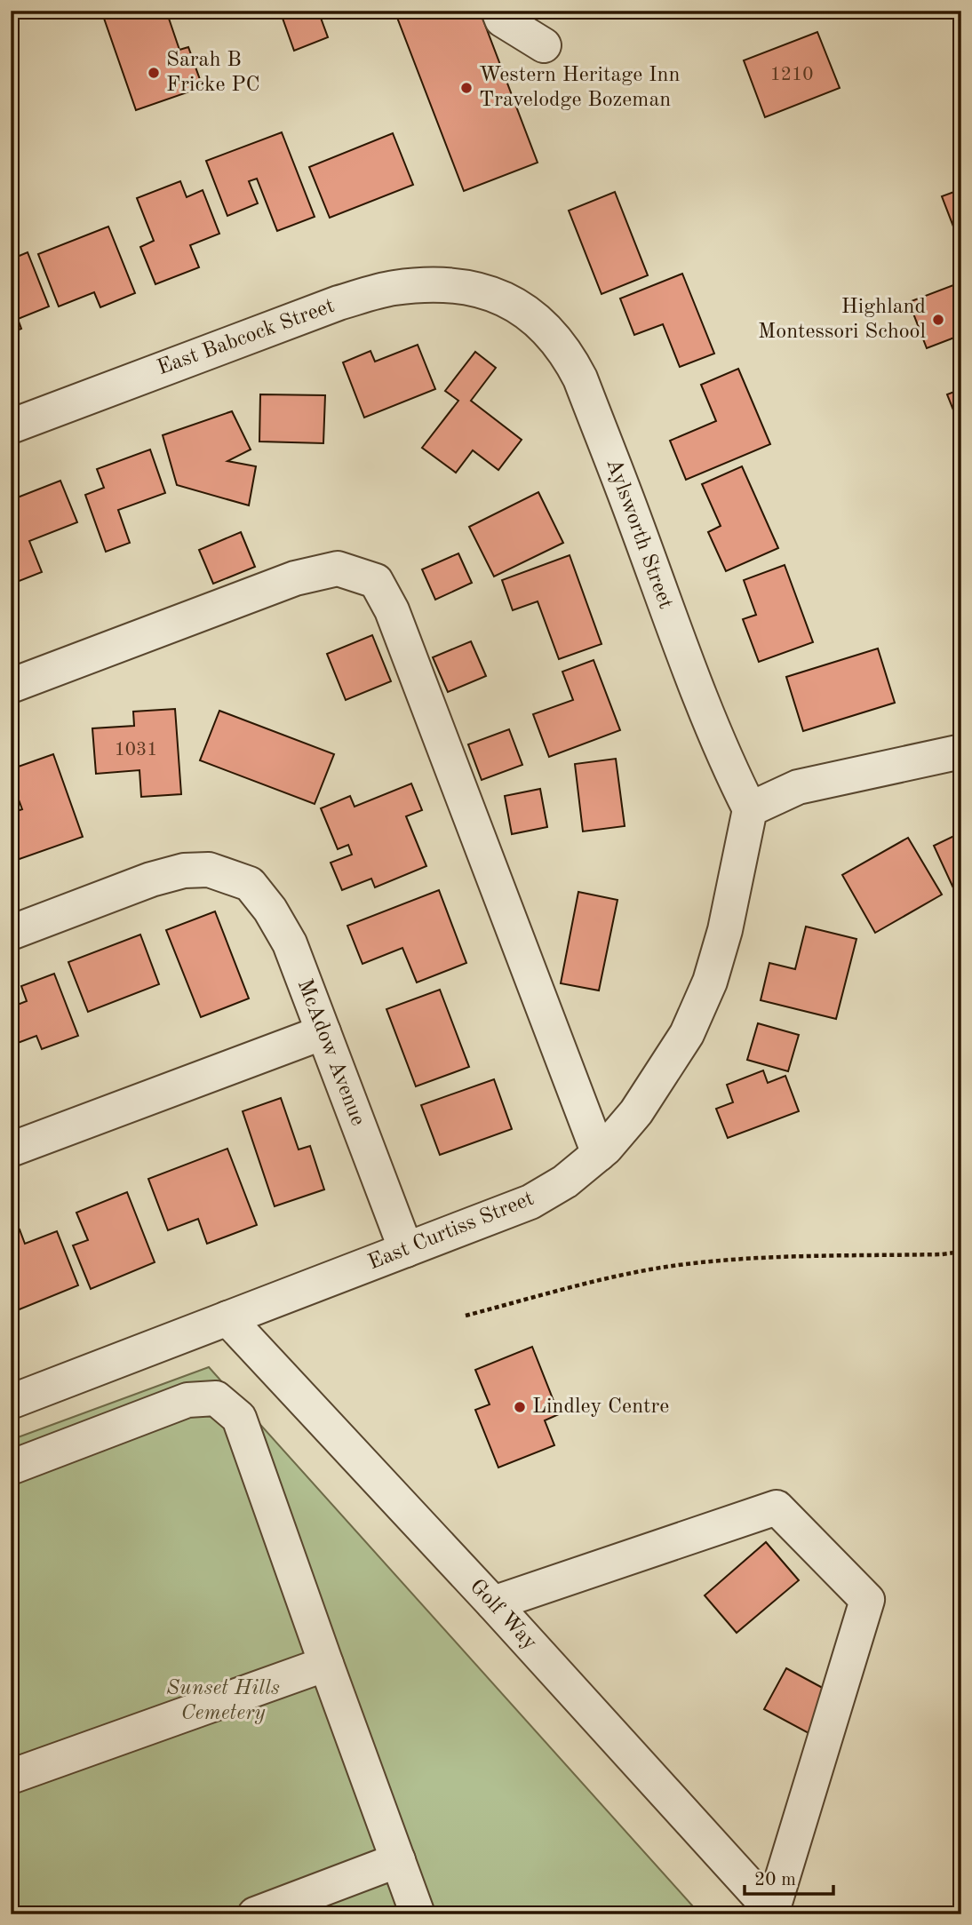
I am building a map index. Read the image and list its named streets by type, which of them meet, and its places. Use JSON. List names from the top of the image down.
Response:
{
  "streets": {
    "street": [
      "East Babcock Street",
      "Aylsworth Street",
      "McAdow Avenue",
      "East Curtiss Street",
      "Golf Way"
    ]
  },
  "crossings": [
    ["East Babcock Street", "Aylsworth Street"],
    ["Aylsworth Street", "East Curtiss Street"],
    ["McAdow Avenue", "East Curtiss Street"],
    ["East Curtiss Street", "Golf Way"]
  ],
  "parks": ["Sunset Hills Cemetery"],
  "places": [
    "Sarah B Fricke PC",
    "Western Heritage Inn Travelodge Bozeman",
    "Highland Montessori School",
    "Lindley Centre"
  ],
  "house_numbers": ["1210", "1031"],
  "scale_bar": "20 m"
}
